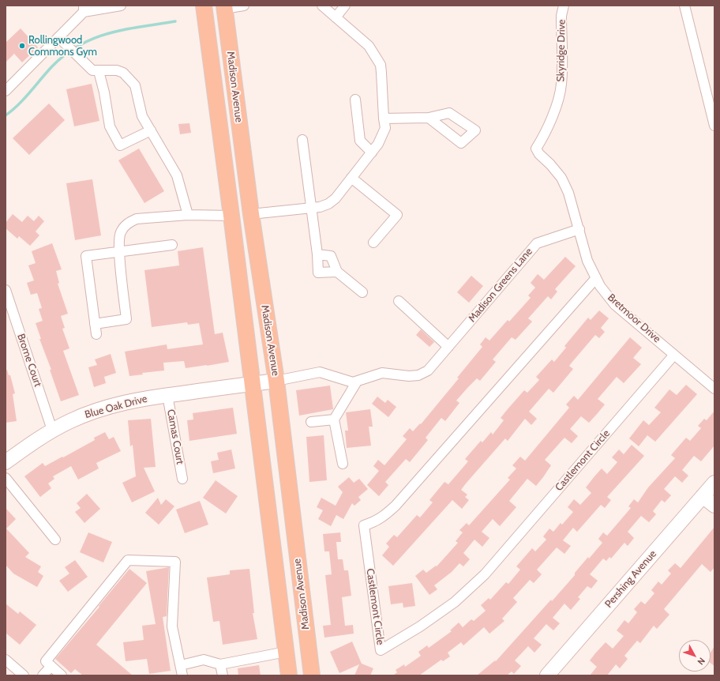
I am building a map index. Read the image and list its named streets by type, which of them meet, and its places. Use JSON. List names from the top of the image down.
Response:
{
  "streets": {
    "main road": ["Madison Avenue"],
    "street": [
      "Skyridge Drive",
      "Madison Greens Lane",
      "Bretmoor Drive",
      "Brome Court",
      "Blue Oak Drive",
      "Camas Court",
      "Castlemont Circle",
      "Pershing Avenue"
    ]
  },
  "crossings": [
    ["Skyridge Drive", "Bretmoor Drive"],
    ["Madison Avenue", "Blue Oak Drive"],
    ["Madison Greens Lane", "Bretmoor Drive"],
    ["Bretmoor Drive", "Castlemont Circle"],
    ["Brome Court", "Blue Oak Drive"],
    ["Blue Oak Drive", "Camas Court"]
  ],
  "places": ["Rollingwood Commons Gym"],
  "north": "bottom right"
}
